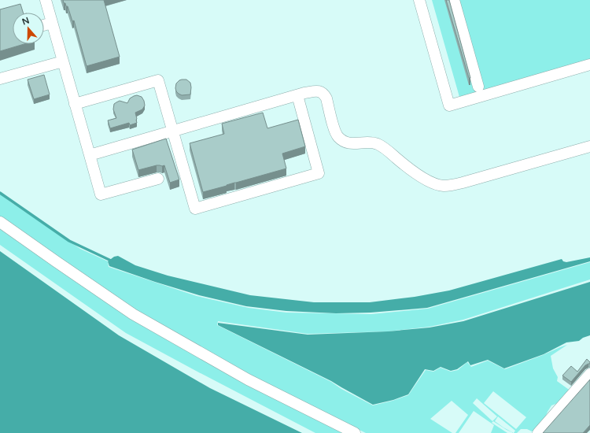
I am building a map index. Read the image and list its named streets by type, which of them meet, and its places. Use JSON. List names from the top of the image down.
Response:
{
  "north": "top"
}
